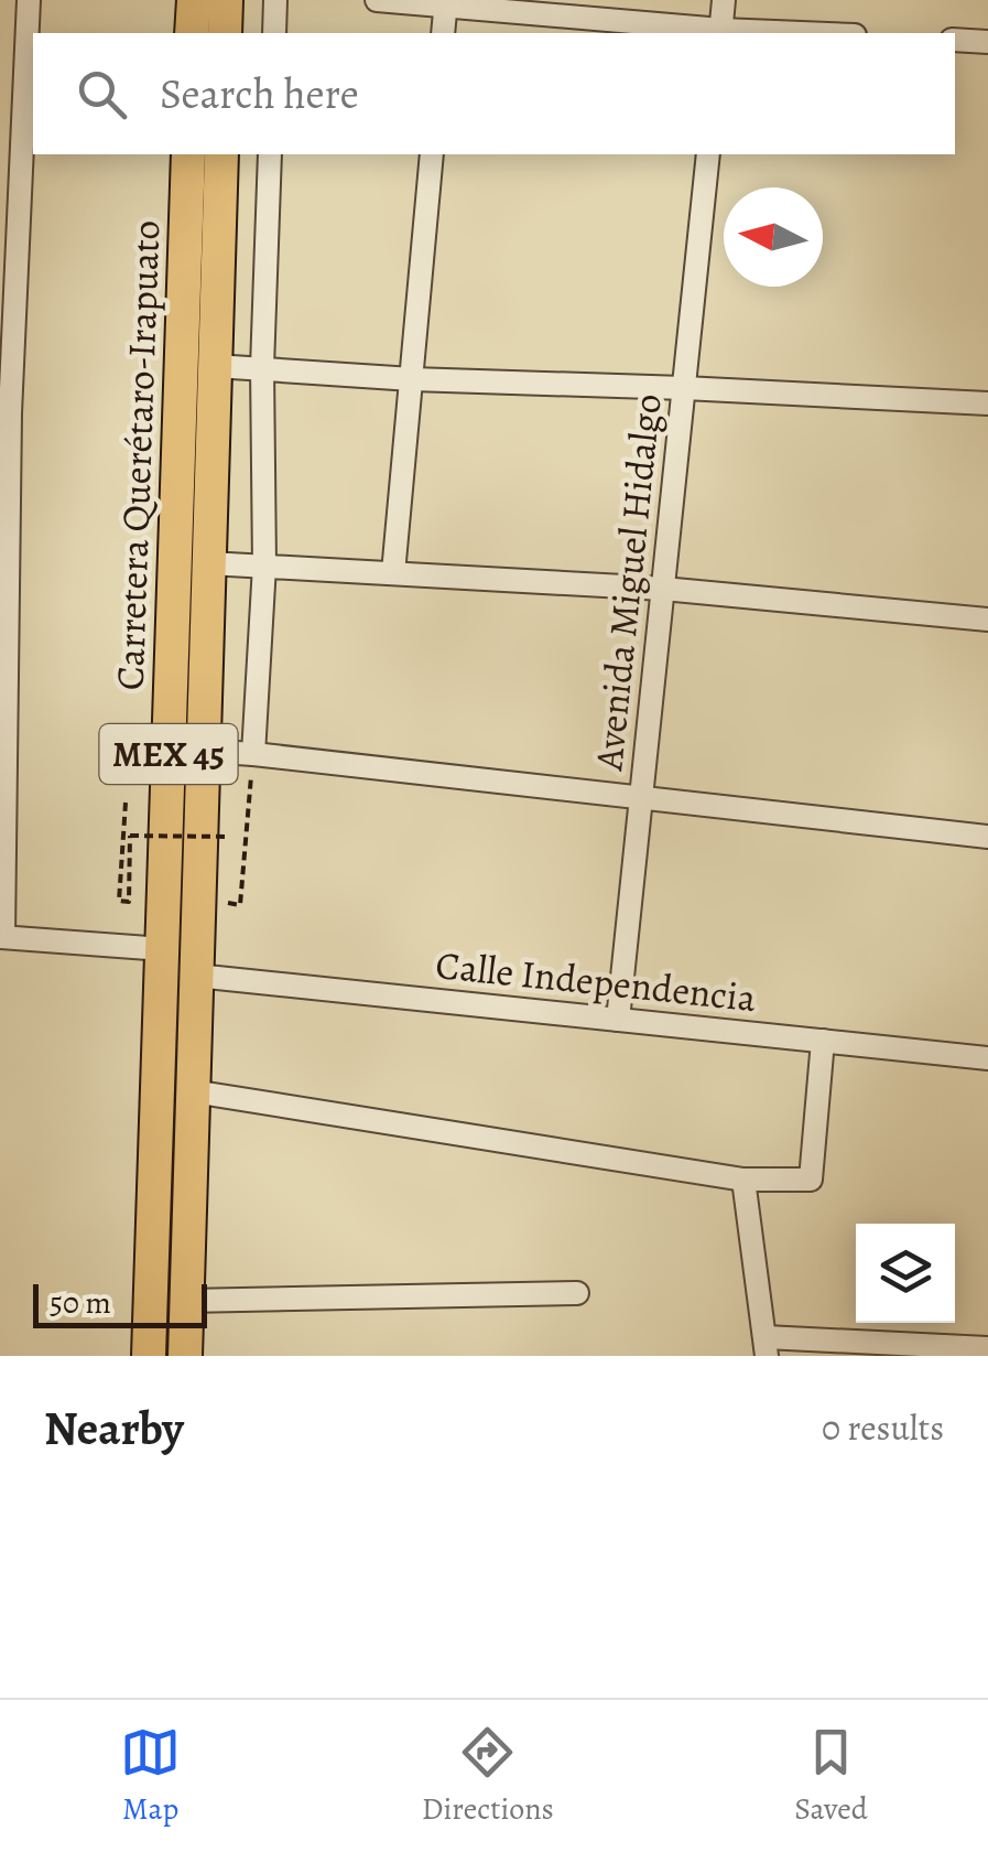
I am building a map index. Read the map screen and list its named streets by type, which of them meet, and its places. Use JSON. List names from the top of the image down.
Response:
{
  "streets": {
    "highway": ["Carretera Querétaro-Irapuato", "MEX 45"],
    "street": ["Avenida Miguel Hidalgo", "Calle Independencia"]
  },
  "crossings": [
    ["Avenida Miguel Hidalgo", "Calle Independencia"],
    ["MEX 45", "Calle Independencia"]
  ],
  "scale_bar": "50 m",
  "north": "left",
  "page": {
    "search": "Search here",
    "scale": "50 m",
    "heading": ["Nearby", "0 results"],
    "nav": ["Map", "Directions", "Saved"]
  }
}
